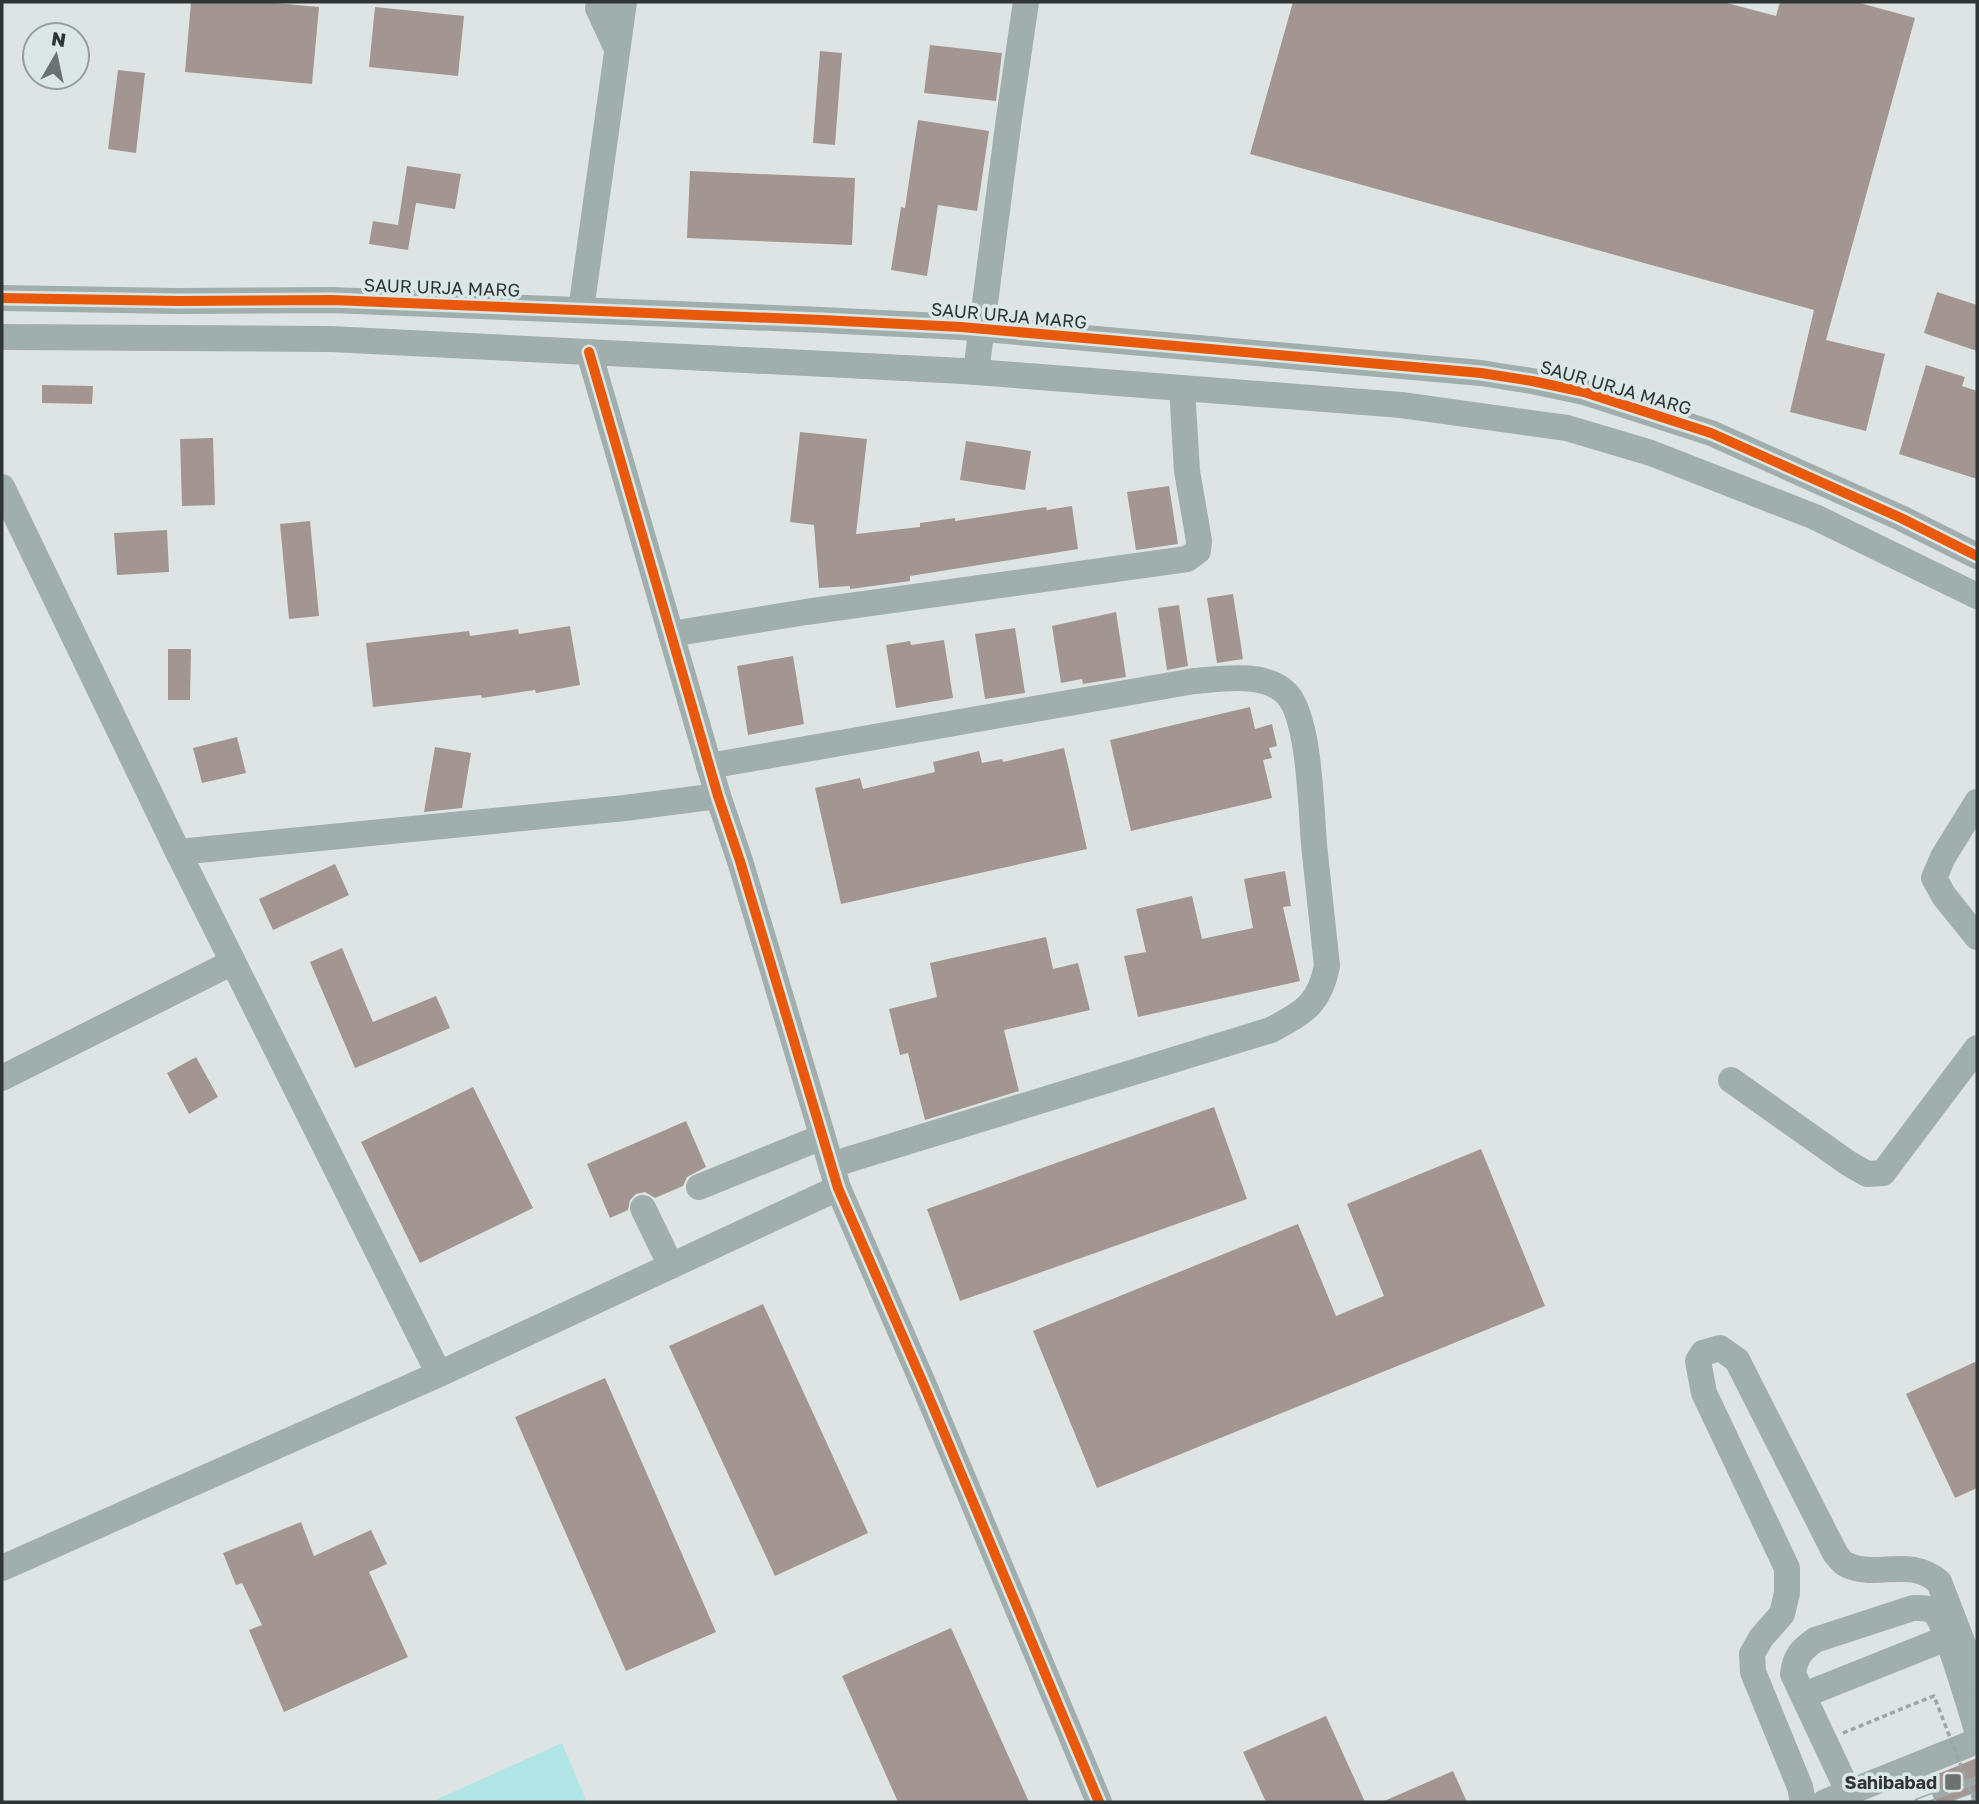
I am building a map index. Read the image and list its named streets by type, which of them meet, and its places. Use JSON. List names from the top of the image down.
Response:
{
  "streets": {
    "street": ["SAUR URJA MARG"]
  },
  "places": {
    "transit": ["Sahibabad"]
  },
  "north": "top"
}
